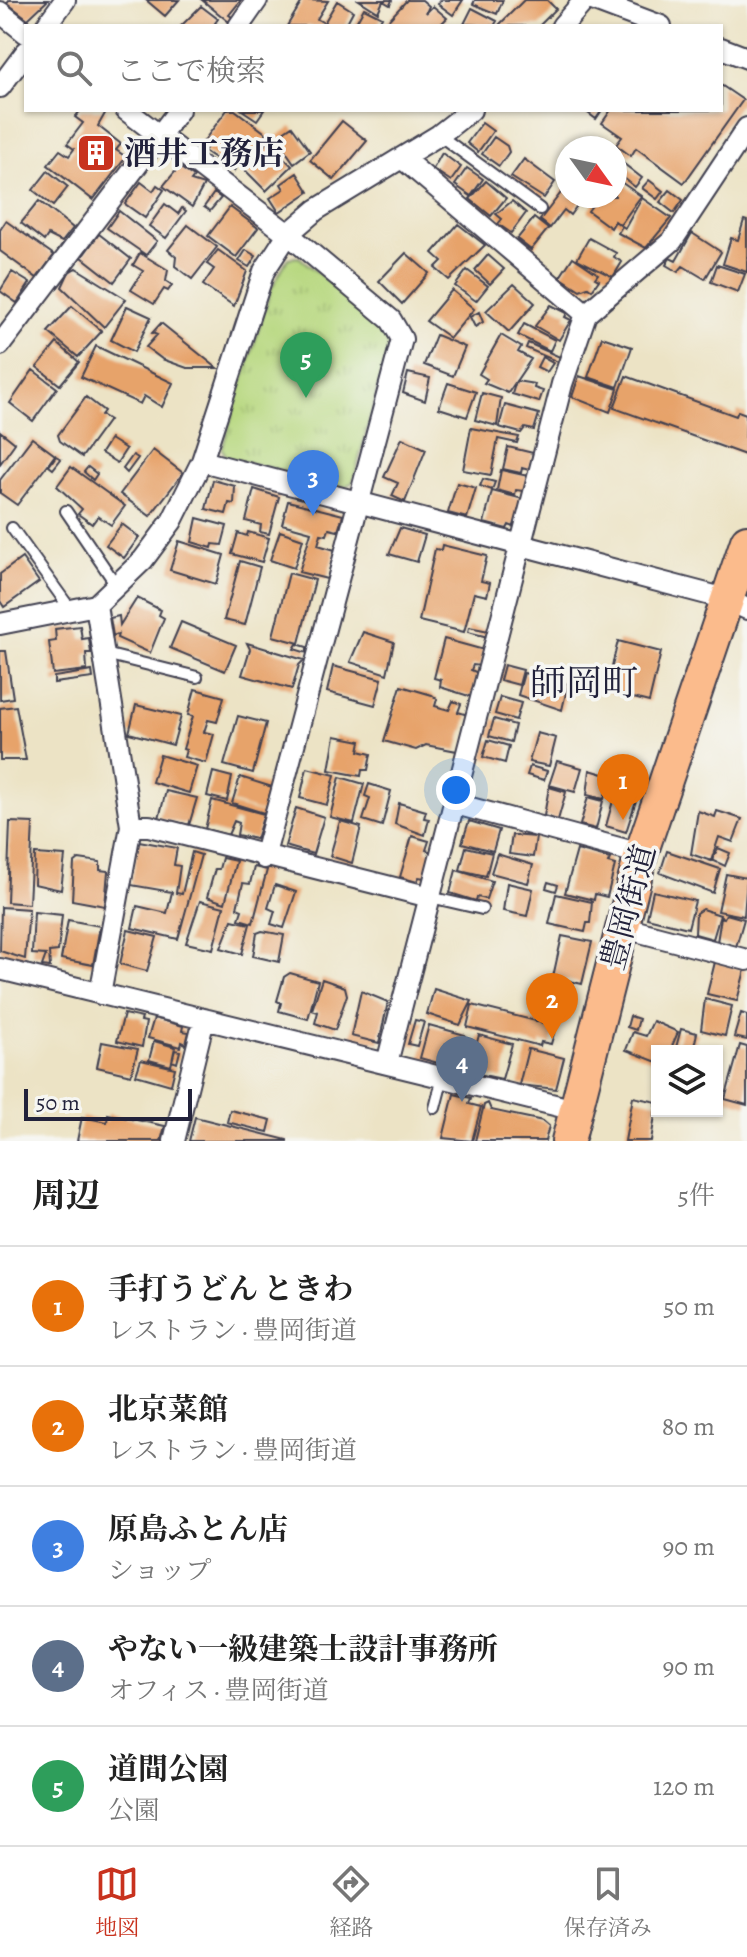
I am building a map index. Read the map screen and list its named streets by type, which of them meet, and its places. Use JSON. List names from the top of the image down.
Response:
{
  "streets": {
    "main road": ["豊岡街道"]
  },
  "districts": ["師岡町"],
  "places": {
    "building": ["酒井工務店"]
  },
  "scale_bar": "50 m",
  "north": "bottom right",
  "page": {
    "search": "ここで検索",
    "pins": [
      "5",
      "3",
      "1",
      "2",
      "4"
    ],
    "scale": "50 m",
    "heading": ["周辺", "5件"],
    "list": [
      {
        "mark": "1",
        "name": "手打うどん ときわ",
        "note": "レストラン · 豊岡街道",
        "value": "50 m"
      },
      {
        "mark": "2",
        "name": "北京菜館",
        "note": "レストラン · 豊岡街道",
        "value": "80 m"
      },
      {
        "mark": "3",
        "name": "原島ふとん店",
        "note": "ショップ",
        "value": "90 m"
      },
      {
        "mark": "4",
        "name": "やない一級建築士設計事務所",
        "note": "オフィス · 豊岡街道",
        "value": "90 m"
      },
      {
        "mark": "5",
        "name": "道間公園",
        "note": "公園",
        "value": "120 m"
      }
    ],
    "nav": ["地図", "経路", "保存済み"]
  }
}
